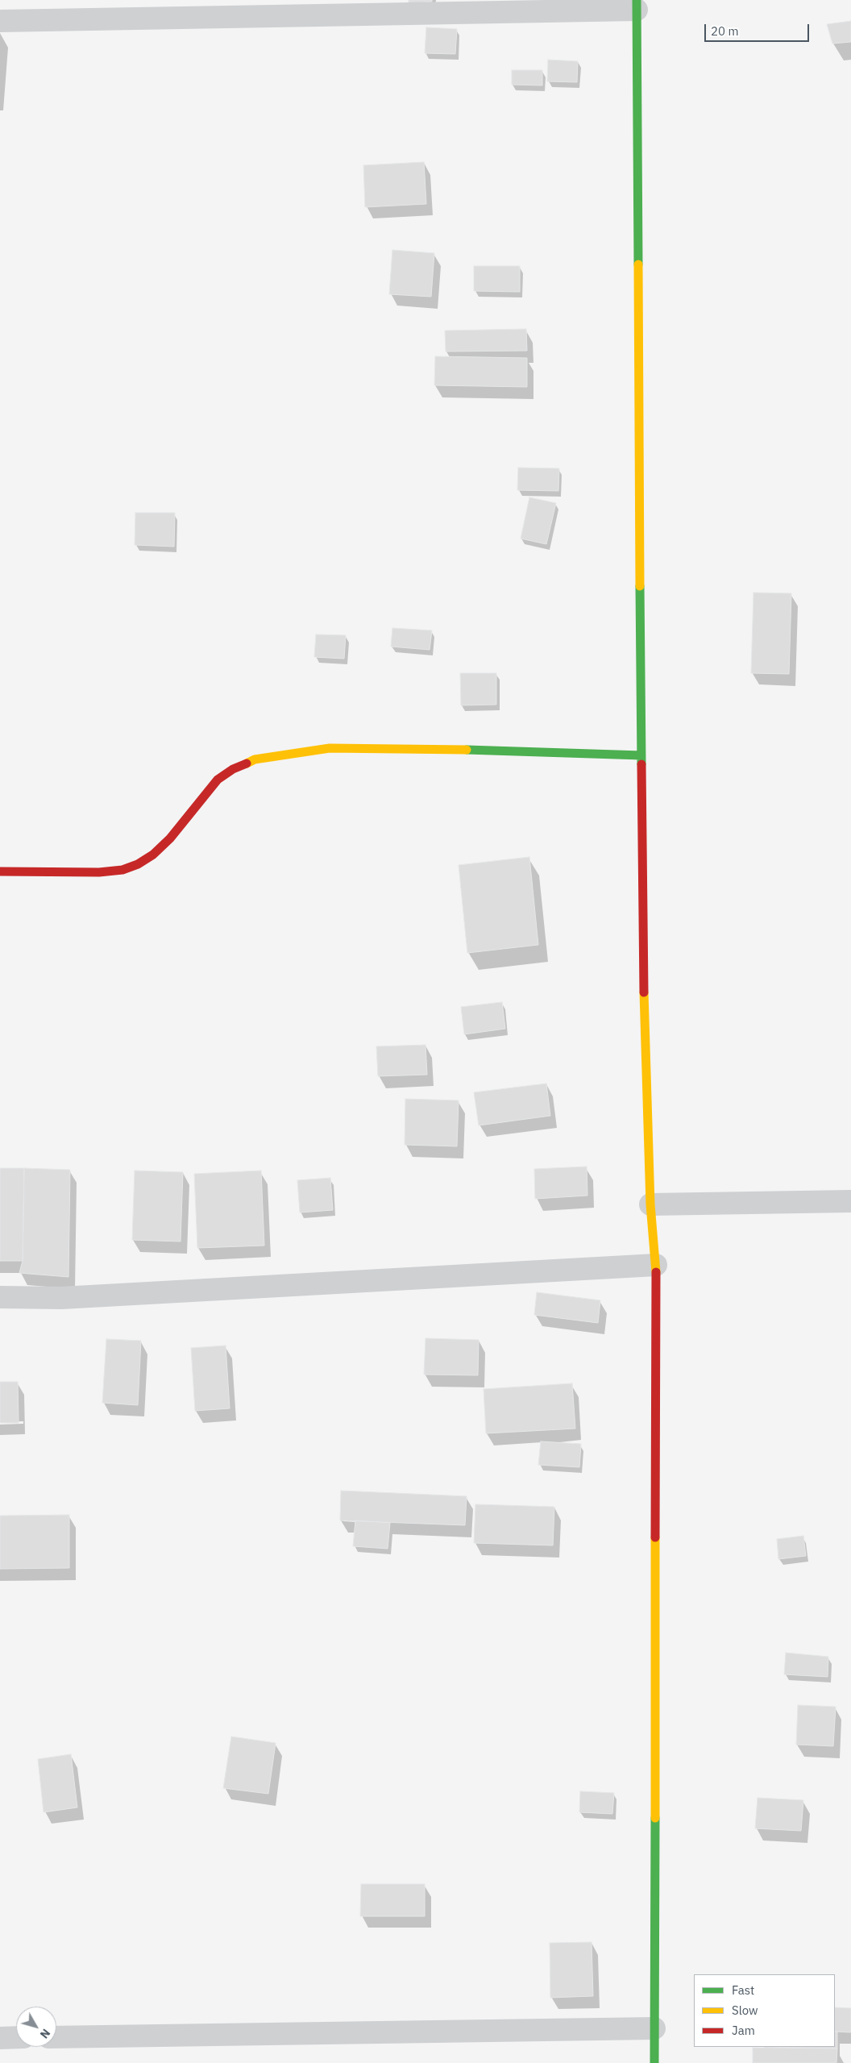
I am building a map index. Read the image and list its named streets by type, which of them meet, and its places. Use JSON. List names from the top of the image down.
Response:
{
  "legend": ["Fast", "Slow", "Jam"],
  "scale_bar": "20 m",
  "north": "bottom right"
}
